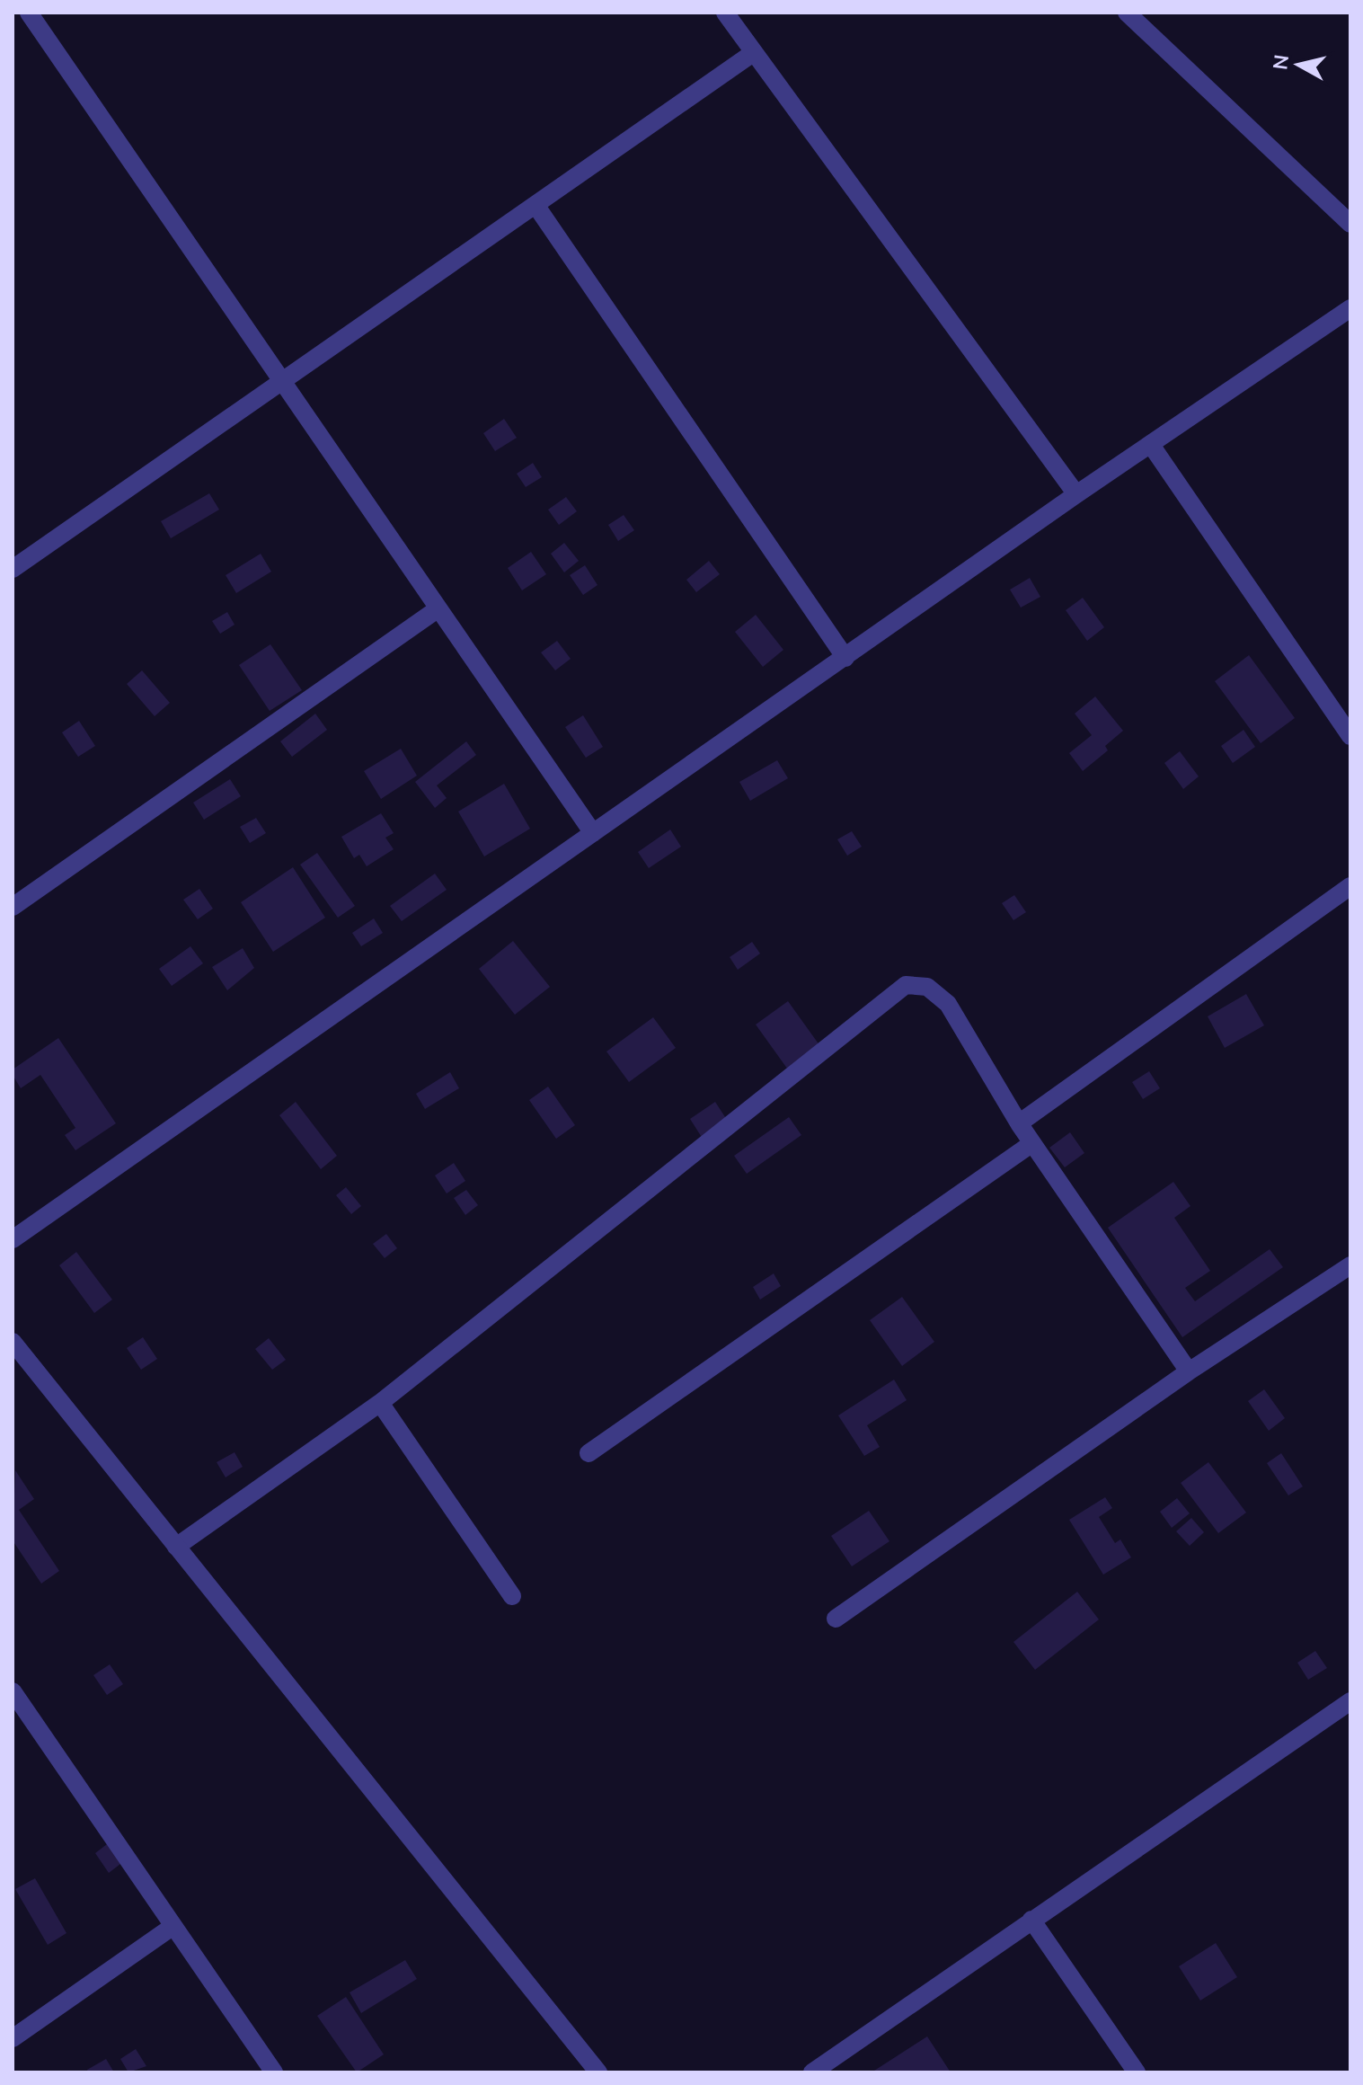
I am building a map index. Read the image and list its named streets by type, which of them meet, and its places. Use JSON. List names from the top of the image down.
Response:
{
  "north": "left"
}
